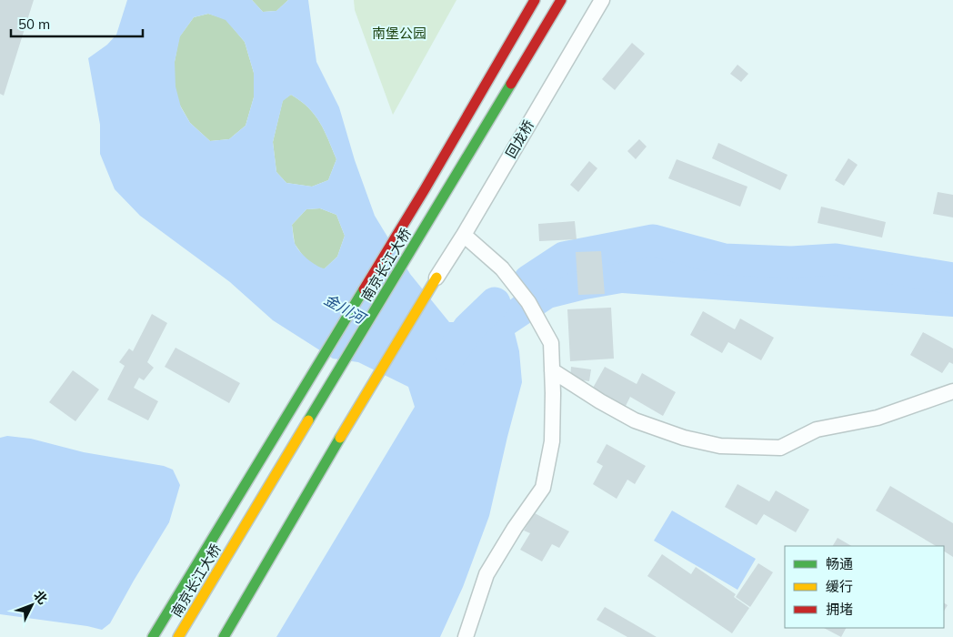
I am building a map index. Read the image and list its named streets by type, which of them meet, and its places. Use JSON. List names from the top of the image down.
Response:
{
  "streets": {
    "highway": ["南京长江大桥"],
    "street": ["回龙桥"]
  },
  "water": ["金川河"],
  "parks": ["南堡公园"],
  "legend": ["畅通", "缓行", "拥堵"],
  "scale_bar": "50 m",
  "north": "top right"
}
